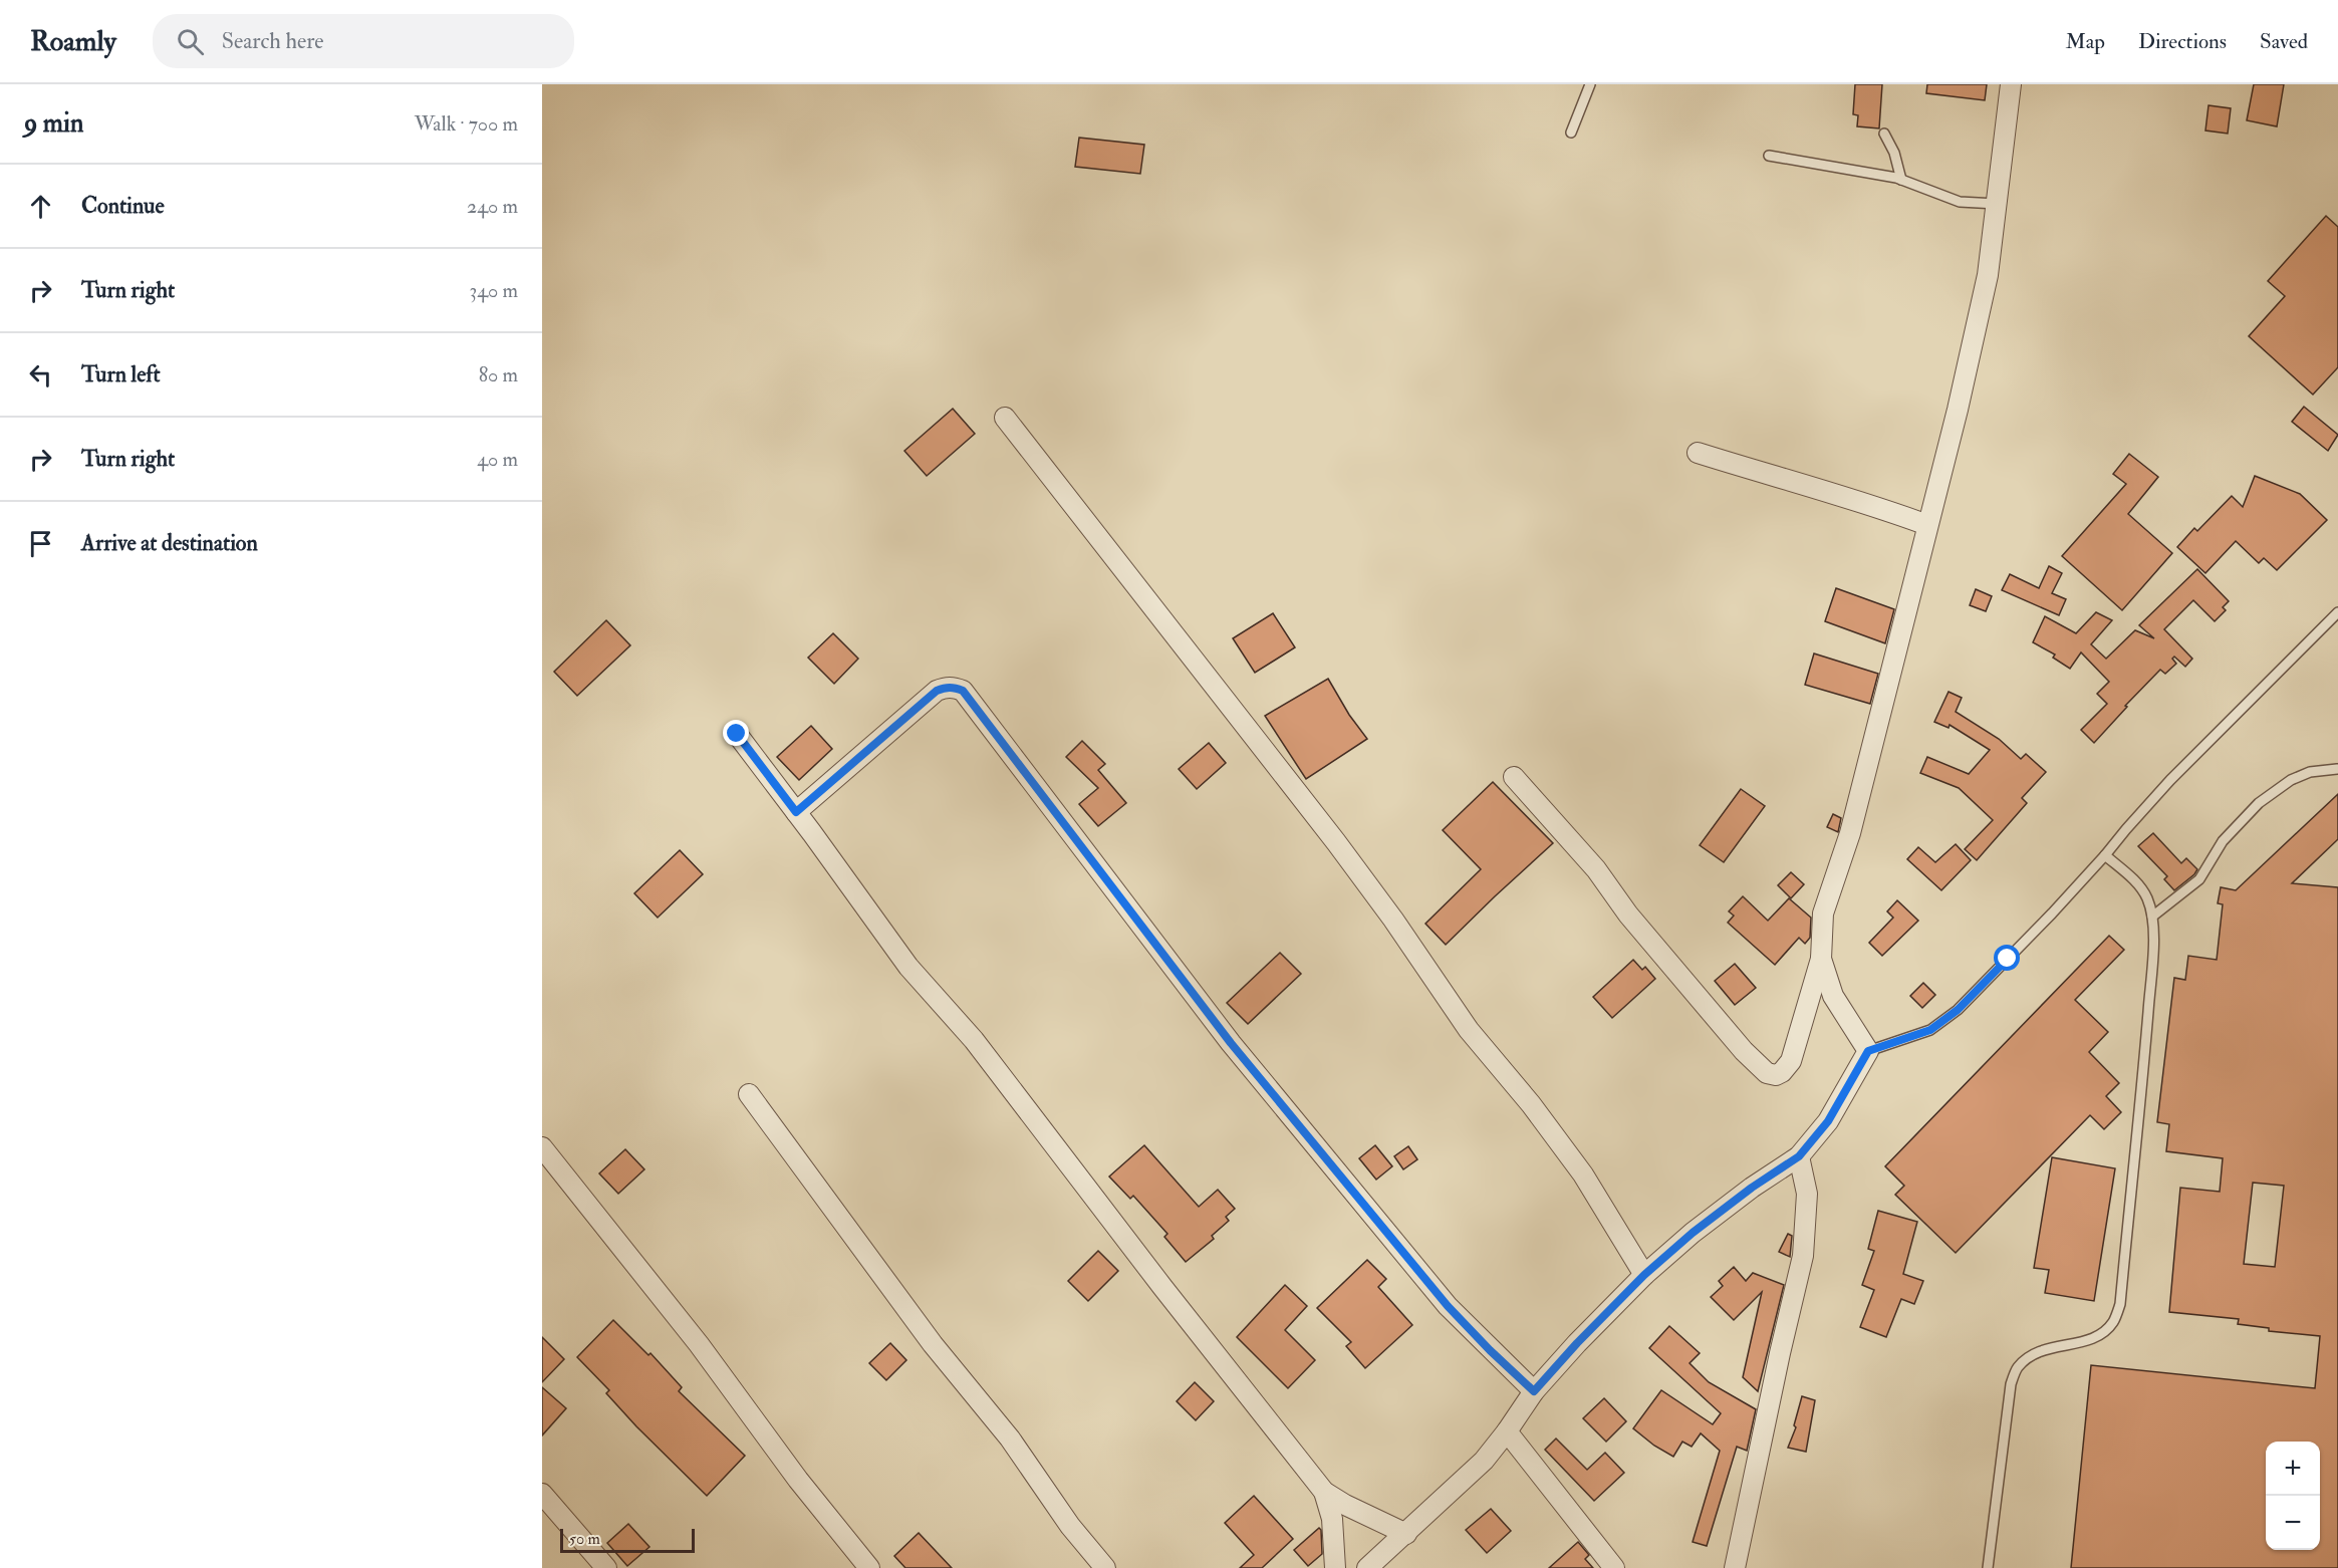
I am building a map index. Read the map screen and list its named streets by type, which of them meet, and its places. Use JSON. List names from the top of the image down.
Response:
{
  "scale_bar": "50 m",
  "page": {
    "header": "Roamly",
    "search": "Search here",
    "nav": ["Map", "Directions", "Saved"],
    "heading": ["9 min", "Walk · 700 m"],
    "list": [
      ["Continue", "240 m"],
      ["Turn right", "340 m"],
      ["Turn left", "80 m"],
      ["Turn right", "40 m"],
      "Arrive at destination"
    ],
    "map_buttons": ["+", "−"],
    "scale": "50 m"
  }
}
